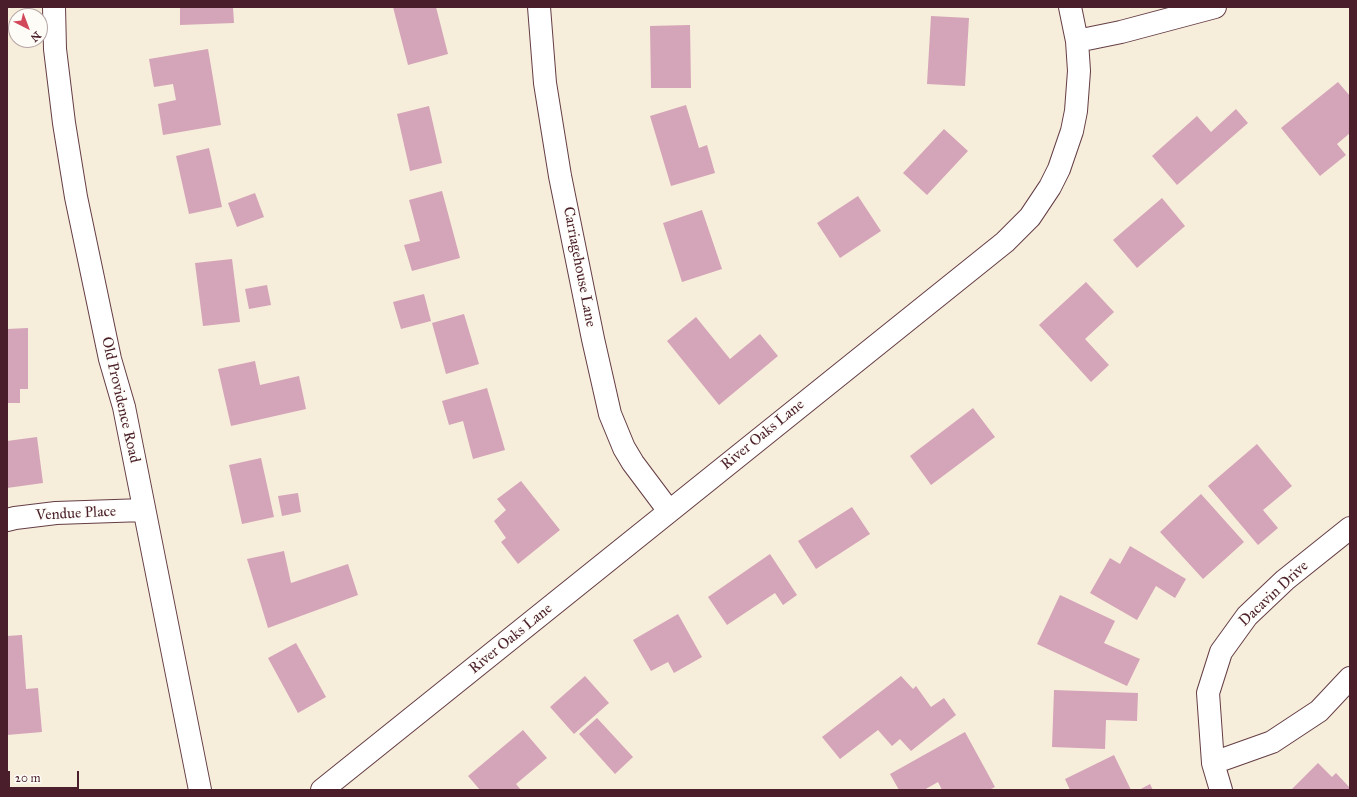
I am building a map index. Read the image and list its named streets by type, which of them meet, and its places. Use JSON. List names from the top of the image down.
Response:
{
  "streets": {
    "street": [
      "Carriagehouse Lane",
      "Old Providence Road",
      "River Oaks Lane",
      "Vendue Place",
      "Dacavin Drive"
    ]
  },
  "crossings": [
    ["Carriagehouse Lane", "River Oaks Lane"],
    ["Old Providence Road", "Vendue Place"]
  ],
  "scale_bar": "20 m",
  "north": "bottom right"
}
